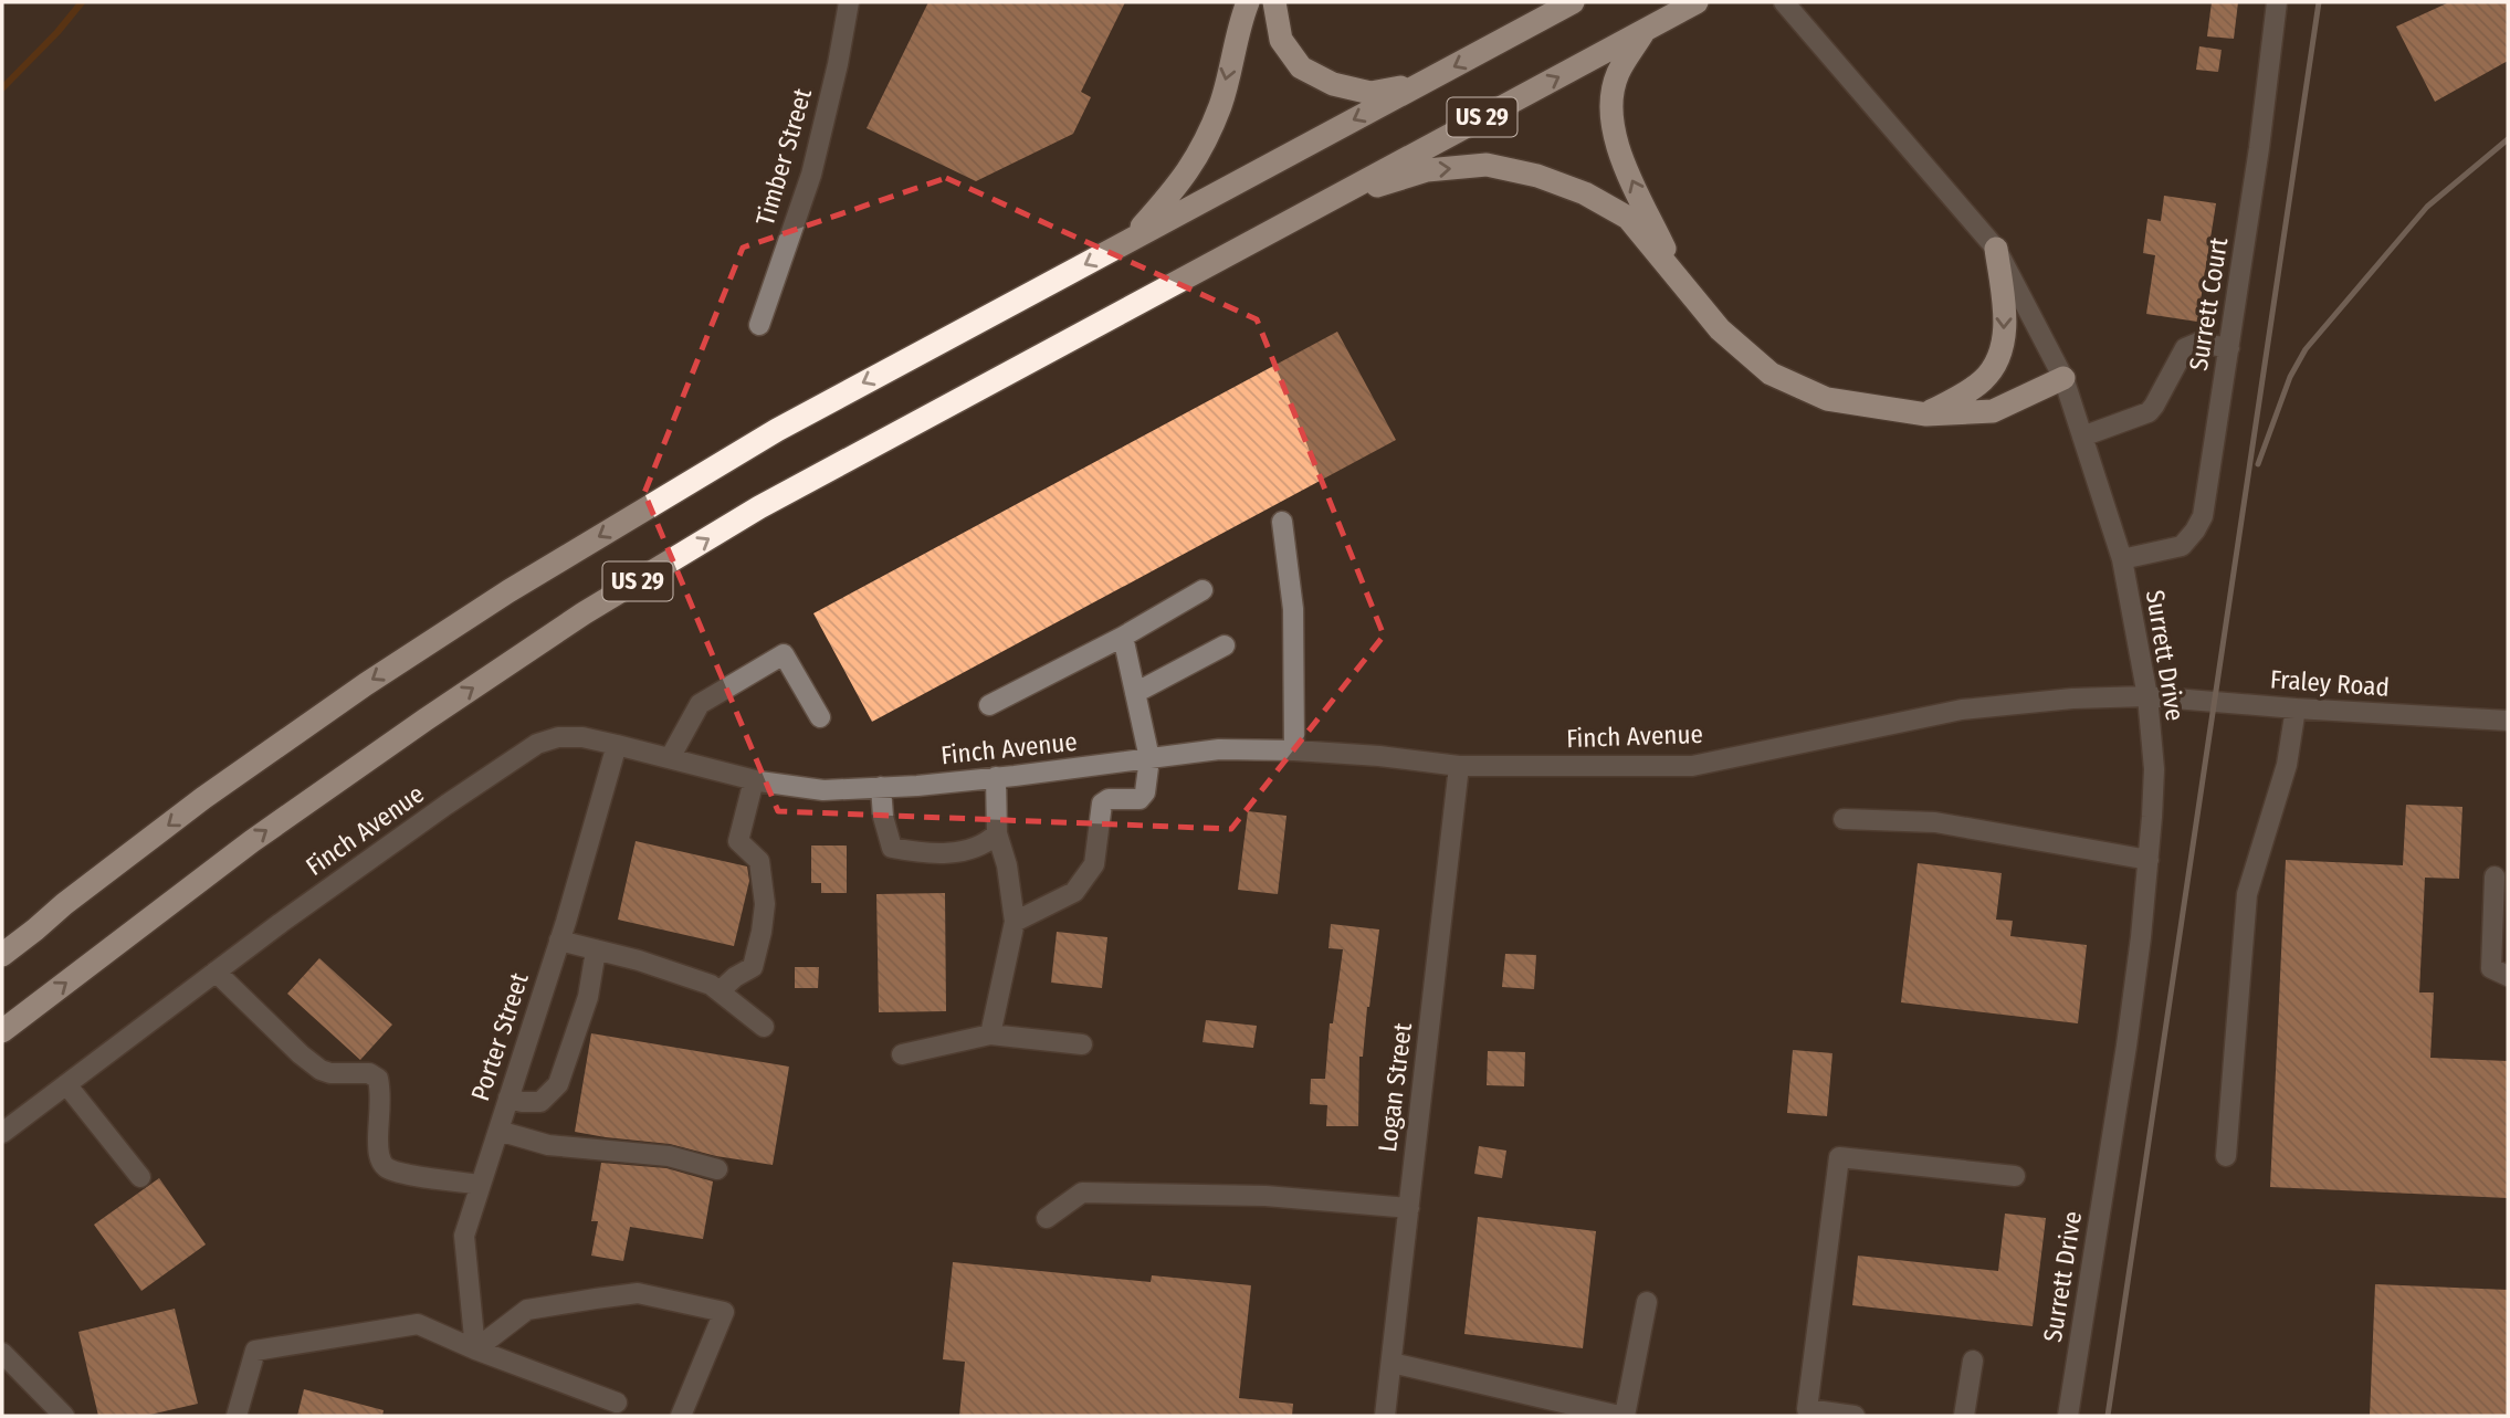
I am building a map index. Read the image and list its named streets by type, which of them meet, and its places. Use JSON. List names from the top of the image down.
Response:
{
  "streets": {
    "highway": ["US 29"],
    "street": [
      "Timber Street",
      "Surrett Court",
      "Surrett Drive",
      "Fraley Road",
      "Finch Avenue",
      "Porter Street",
      "Logan Street"
    ]
  },
  "crossings": [
    ["Surrett Court", "Surrett Drive"],
    ["Surrett Drive", "Fraley Road"],
    ["Surrett Drive", "Finch Avenue"],
    ["Fraley Road", "Finch Avenue"],
    ["Finch Avenue", "Porter Street"],
    ["Finch Avenue", "Logan Street"]
  ]
}
